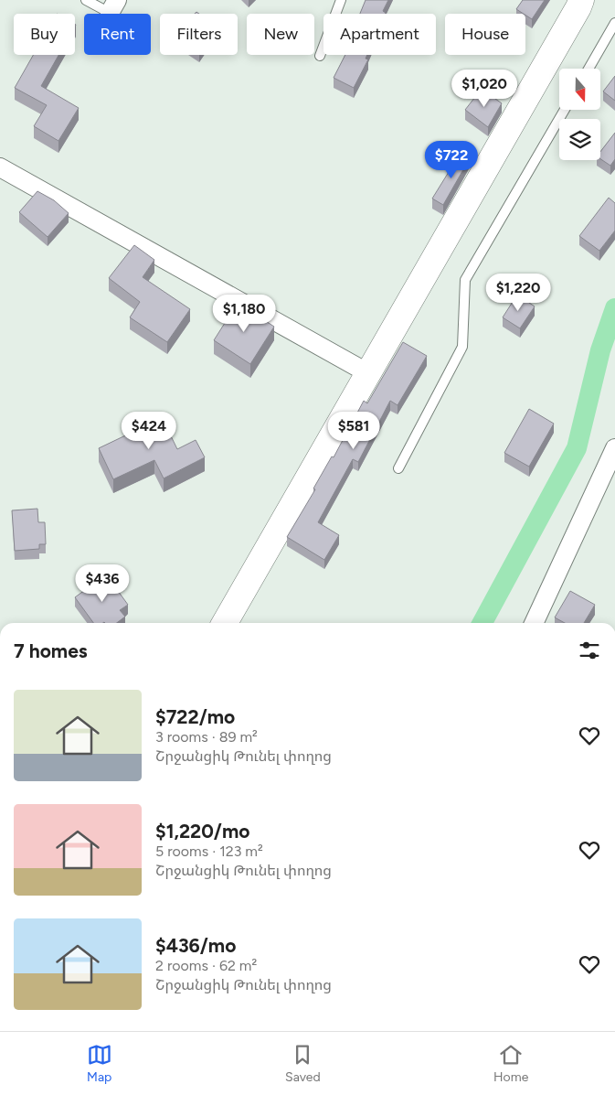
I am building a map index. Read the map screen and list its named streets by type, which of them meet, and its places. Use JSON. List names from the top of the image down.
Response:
{
  "north": "bottom",
  "page": {
    "chip": [
      "Buy",
      "Rent",
      "Filters",
      "New",
      "Apartment",
      "House"
    ],
    "price": [
      "$1,020",
      "$722",
      "$1,220",
      "$1,180",
      "$424",
      "$581",
      "$436"
    ],
    "heading": "7 homes",
    "list": [
      {
        "name": "$722/mo",
        "note": "3 rooms · 89 m² · Շրջանցիկ Թունել փողոց"
      },
      {
        "name": "$1,220/mo",
        "note": "5 rooms · 123 m² · Շրջանցիկ Թունել փողոց"
      },
      {
        "name": "$436/mo",
        "note": "2 rooms · 62 m² · Շրջանցիկ Թունել փողոց"
      }
    ],
    "tabs": ["Map", "Saved", "Home"]
  }
}
